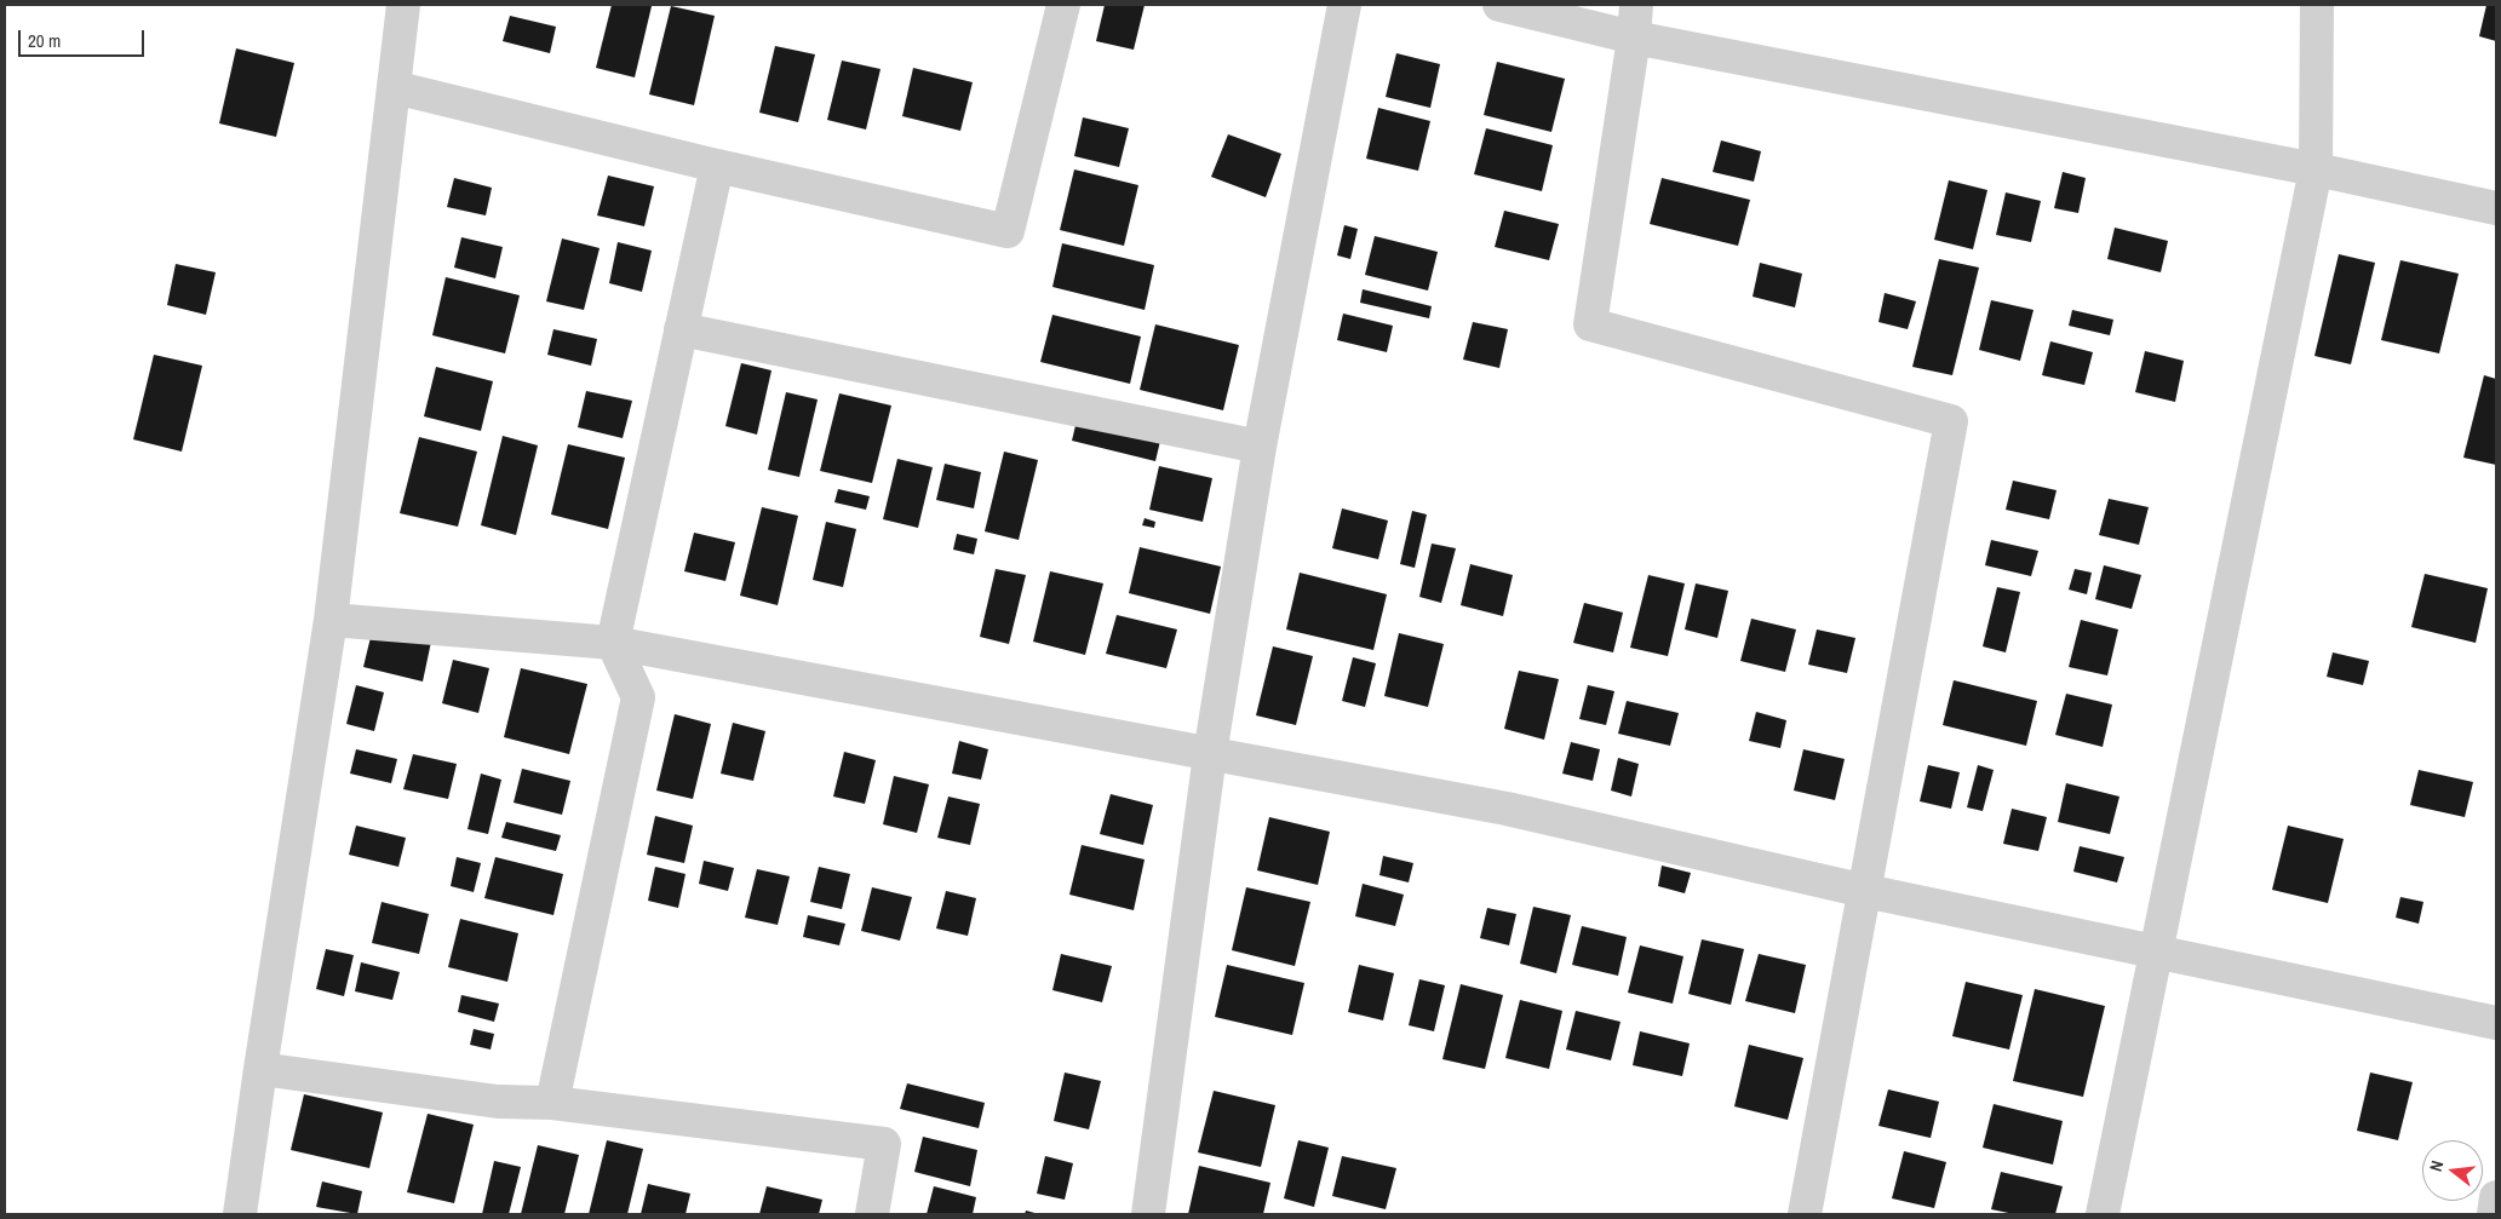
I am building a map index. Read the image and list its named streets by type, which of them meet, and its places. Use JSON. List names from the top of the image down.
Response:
{
  "scale_bar": "20 m",
  "north": "left"
}
